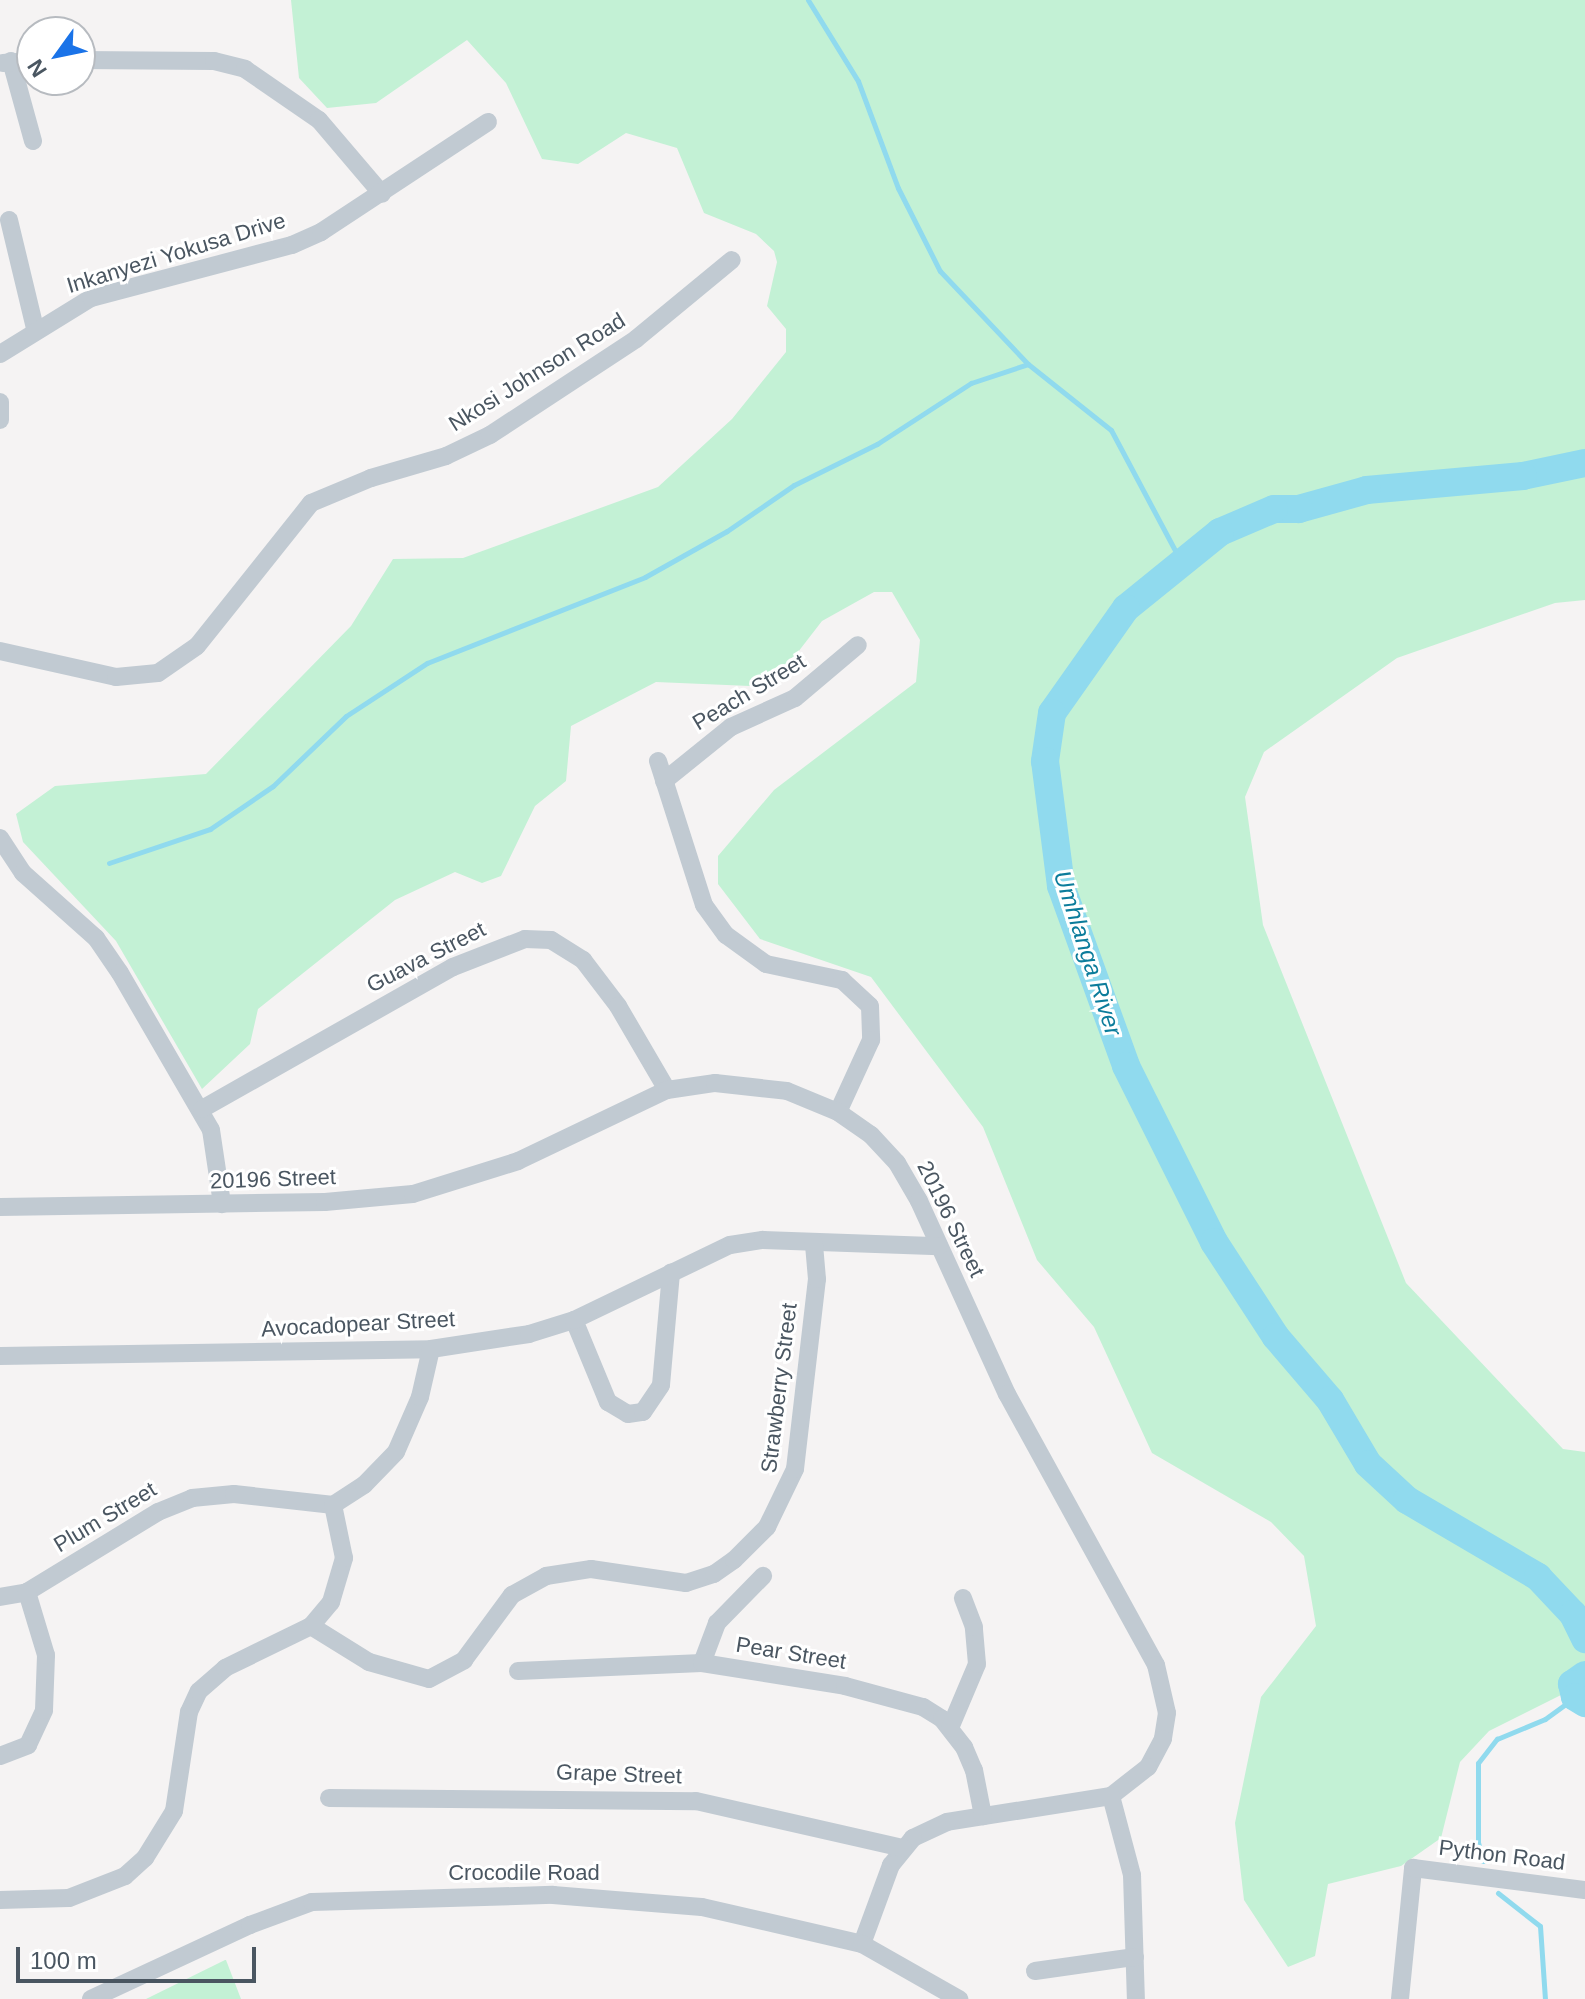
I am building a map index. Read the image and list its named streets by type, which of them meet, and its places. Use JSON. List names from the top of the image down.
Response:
{
  "streets": {
    "street": [
      "Inkanyezi Yokusa Drive",
      "Nkosi Johnson Road",
      "Peach Street",
      "Guava Street",
      "20196 Street",
      "Avocadopear Street",
      "Strawberry Street",
      "Plum Street",
      "Pear Street",
      "Grape Street",
      "Python Road",
      "Crocodile Road"
    ]
  },
  "crossings": [
    ["Guava Street", "20196 Street"],
    ["20196 Street", "Avocadopear Street"],
    ["20196 Street", "Pear Street"],
    ["20196 Street", "Grape Street"],
    ["20196 Street", "Crocodile Road"],
    ["Avocadopear Street", "Strawberry Street"]
  ],
  "water": ["Umhlanga River"],
  "scale_bar": "100 m",
  "north": "bottom left"
}
